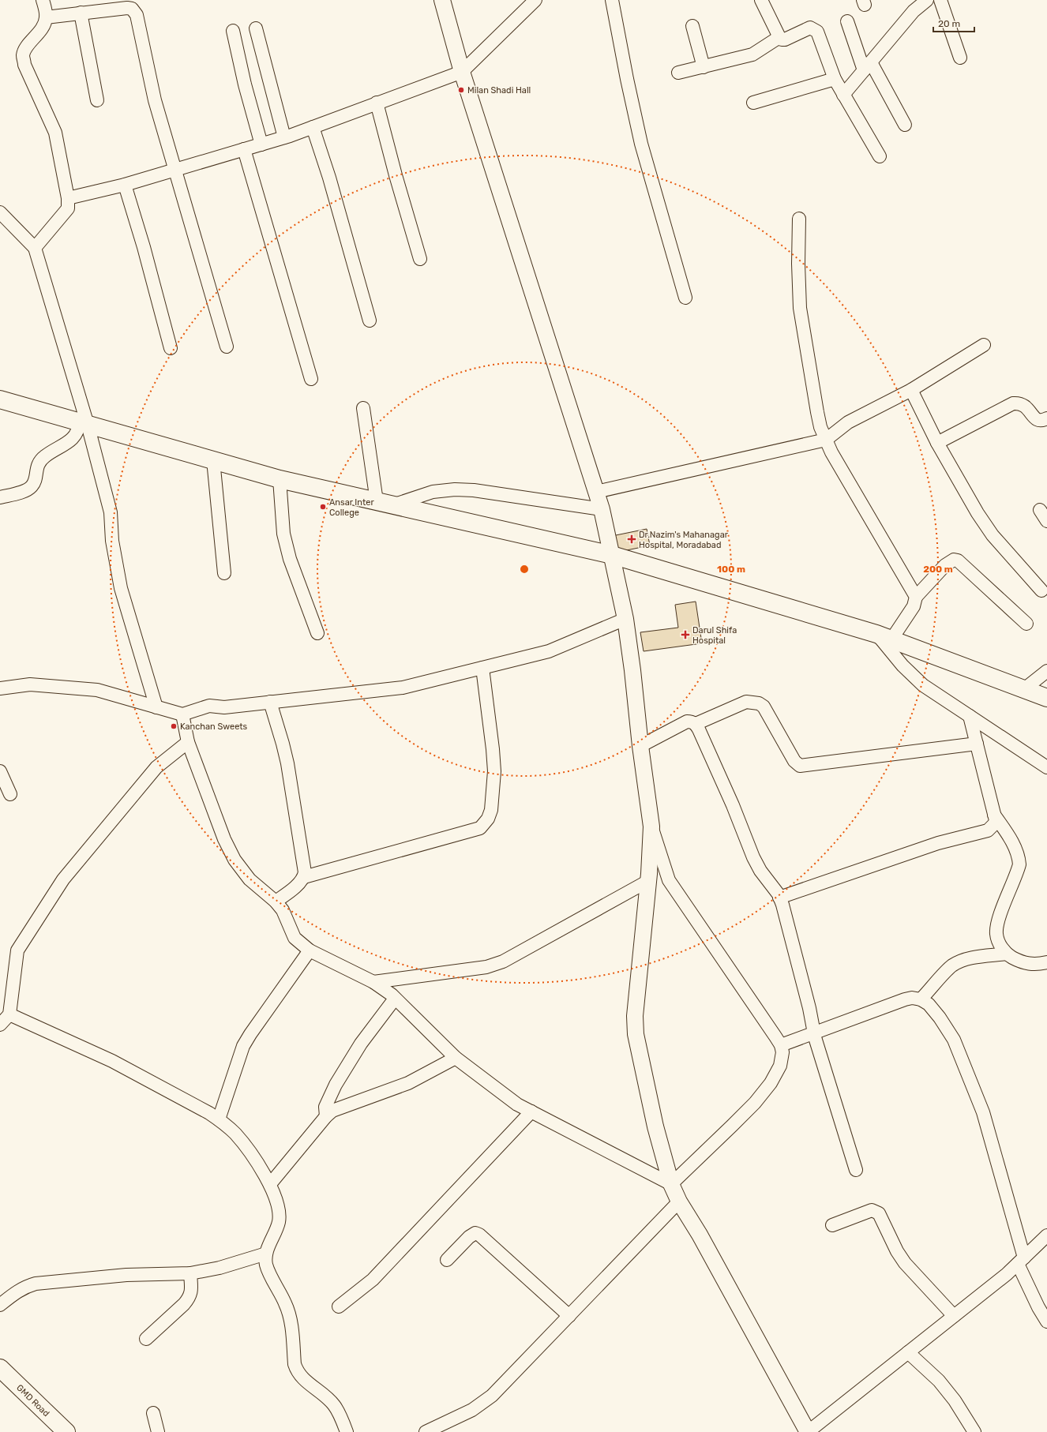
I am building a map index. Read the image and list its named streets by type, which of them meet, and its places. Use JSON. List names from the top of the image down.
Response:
{
  "streets": {
    "main road": ["GMD Road"]
  },
  "places": {
    "other": ["Milan Shadi Hall", "Ansar Inter College", "Kanchan Sweets"],
    "health": ["Dr.Nazim's Mahanagar Hospital, Moradabad", "Darul Shifa Hospital"]
  },
  "scale_bar": "20 m",
  "rings": ["100 m", "200 m"]
}
